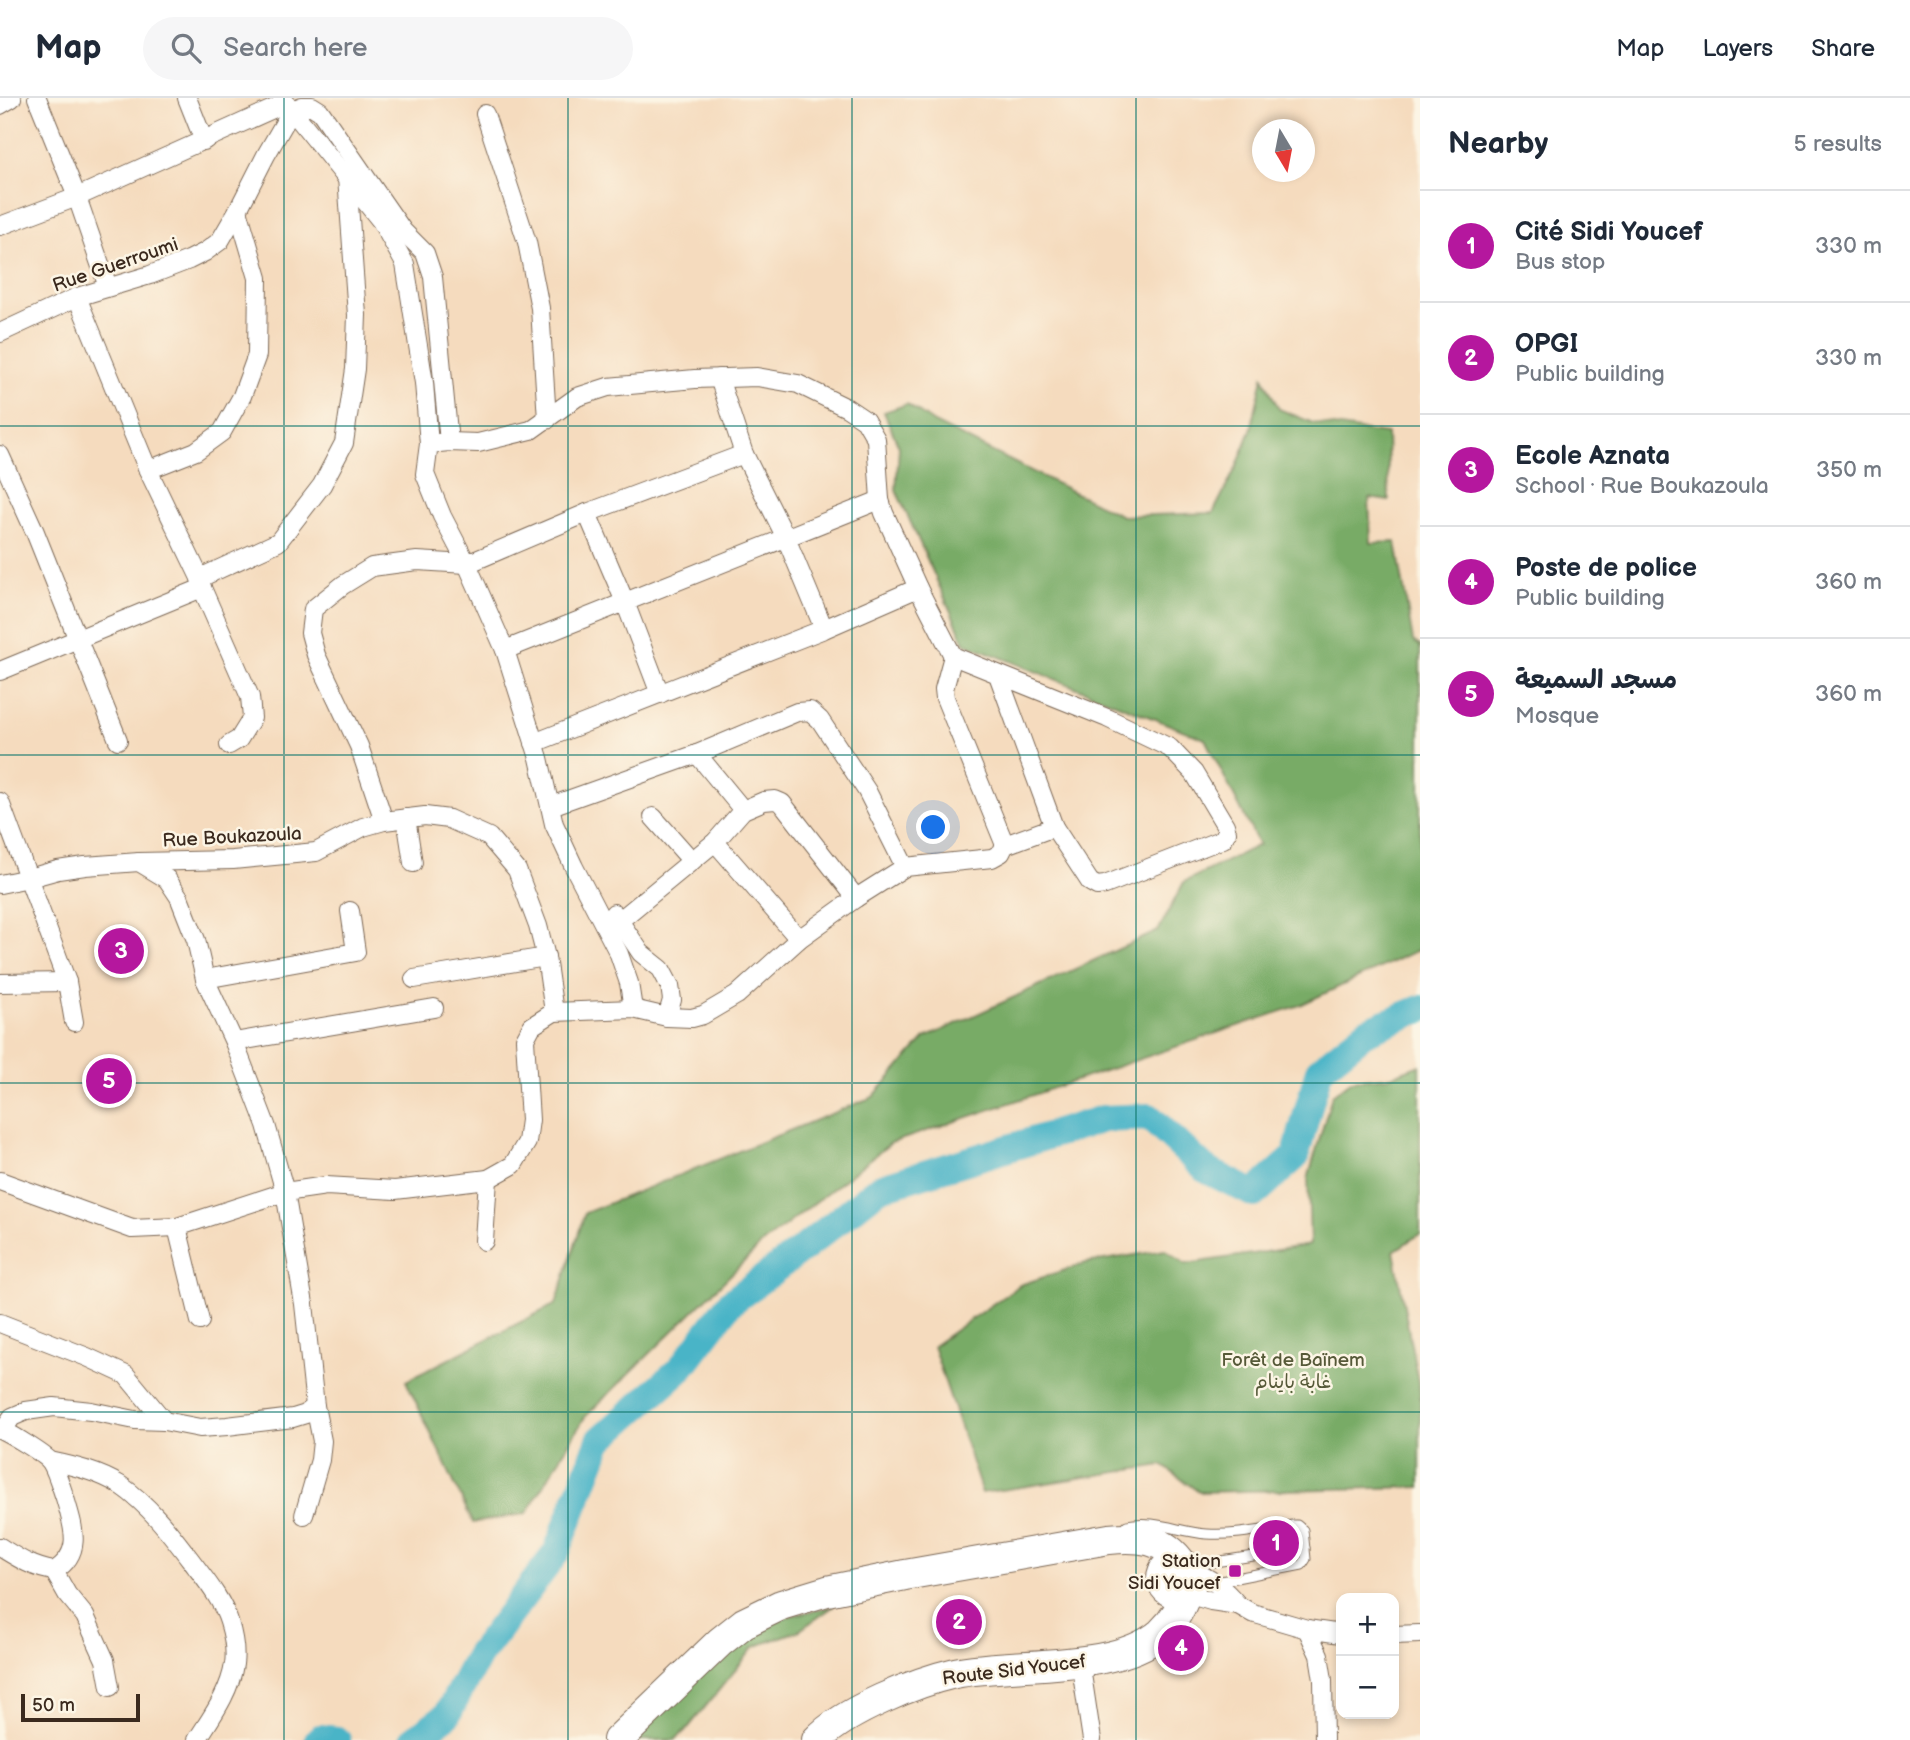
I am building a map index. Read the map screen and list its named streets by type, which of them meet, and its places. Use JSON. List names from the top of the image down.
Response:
{
  "streets": {
    "main road": ["Route Sid Youcef"],
    "street": ["Rue Guerroumi", "Rue Boukazoula"]
  },
  "parks": ["Forêt de Baïnem غابة باينام"],
  "places": {
    "transit": ["Station Sidi Youcef"]
  },
  "scale_bar": "50 m",
  "north": "bottom",
  "page": {
    "header": "Map",
    "search": "Search here",
    "nav": ["Map", "Layers", "Share"],
    "heading": ["Nearby", "5 results"],
    "list": [
      {
        "mark": "1",
        "name": "Cité Sidi Youcef",
        "note": "Bus stop",
        "value": "330 m"
      },
      {
        "mark": "2",
        "name": "OPGI",
        "note": "Public building",
        "value": "330 m"
      },
      {
        "mark": "3",
        "name": "Ecole Aznata",
        "note": "School · Rue Boukazoula",
        "value": "350 m"
      },
      {
        "mark": "4",
        "name": "Poste de police",
        "note": "Public building",
        "value": "360 m"
      },
      {
        "mark": "5",
        "name": "مسجد السميعة",
        "note": "Mosque",
        "value": "360 m"
      }
    ],
    "pins": [
      "3",
      "5",
      "1",
      "2",
      "4"
    ],
    "map_buttons": ["+", "−"],
    "scale": "50 m"
  }
}
